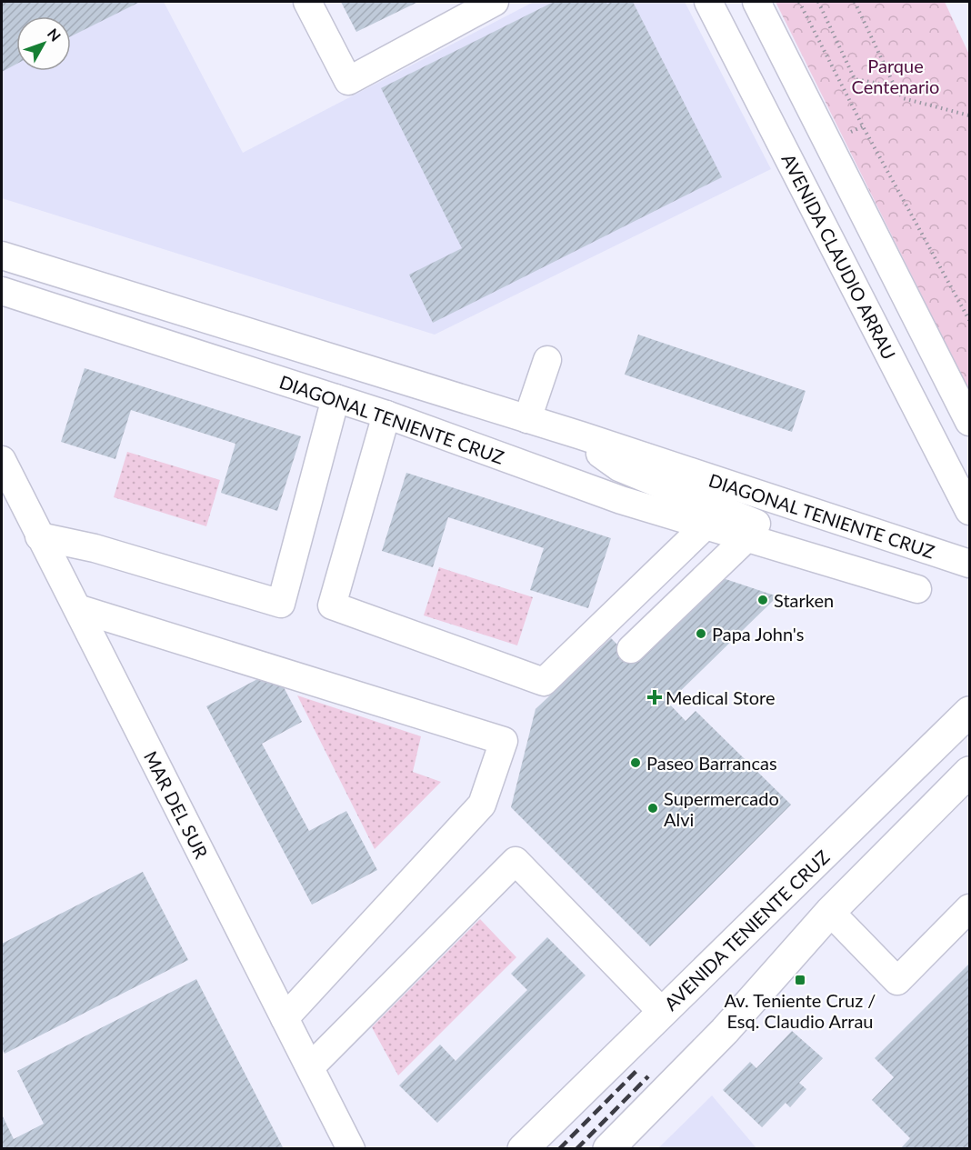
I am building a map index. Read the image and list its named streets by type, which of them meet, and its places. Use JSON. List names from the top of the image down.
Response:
{
  "streets": {
    "main road": ["AVENIDA TENIENTE CRUZ"],
    "street": ["AVENIDA CLAUDIO ARRAU", "DIAGONAL TENIENTE CRUZ", "MAR DEL SUR"]
  },
  "parks": ["Parque Centenario"],
  "places": {
    "other": [
      "Starken",
      "Papa John's",
      "Paseo Barrancas",
      "Supermercado Alvi"
    ],
    "health": ["Medical Store"],
    "transit": ["Av. Teniente Cruz / Esq. Claudio Arrau"]
  },
  "north": "top right"
}
